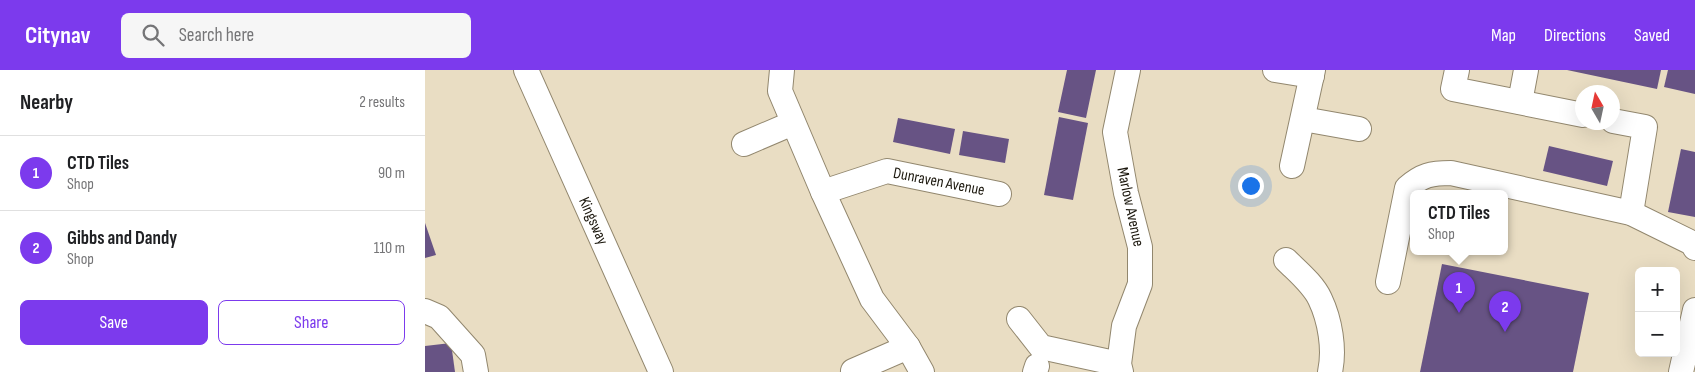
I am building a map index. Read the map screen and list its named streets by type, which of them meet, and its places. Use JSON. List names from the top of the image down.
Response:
{
  "streets": {
    "street": ["Dunraven Avenue", "Marlow Avenue", "Kingsway"]
  },
  "north": "top",
  "page": {
    "header": "Citynav",
    "search": "Search here",
    "nav": ["Map", "Directions", "Saved"],
    "heading": ["Nearby", "2 results"],
    "list": [
      {
        "mark": "1",
        "name": "CTD Tiles",
        "note": "Shop",
        "value": "90 m"
      },
      {
        "mark": "2",
        "name": "Gibbs and Dandy",
        "note": "Shop",
        "value": "110 m"
      }
    ],
    "popup": ["CTD Tiles", "Shop"],
    "map_buttons": ["+", "−"],
    "pins": ["1", "2"],
    "buttons": ["Save", "Share"]
  }
}
